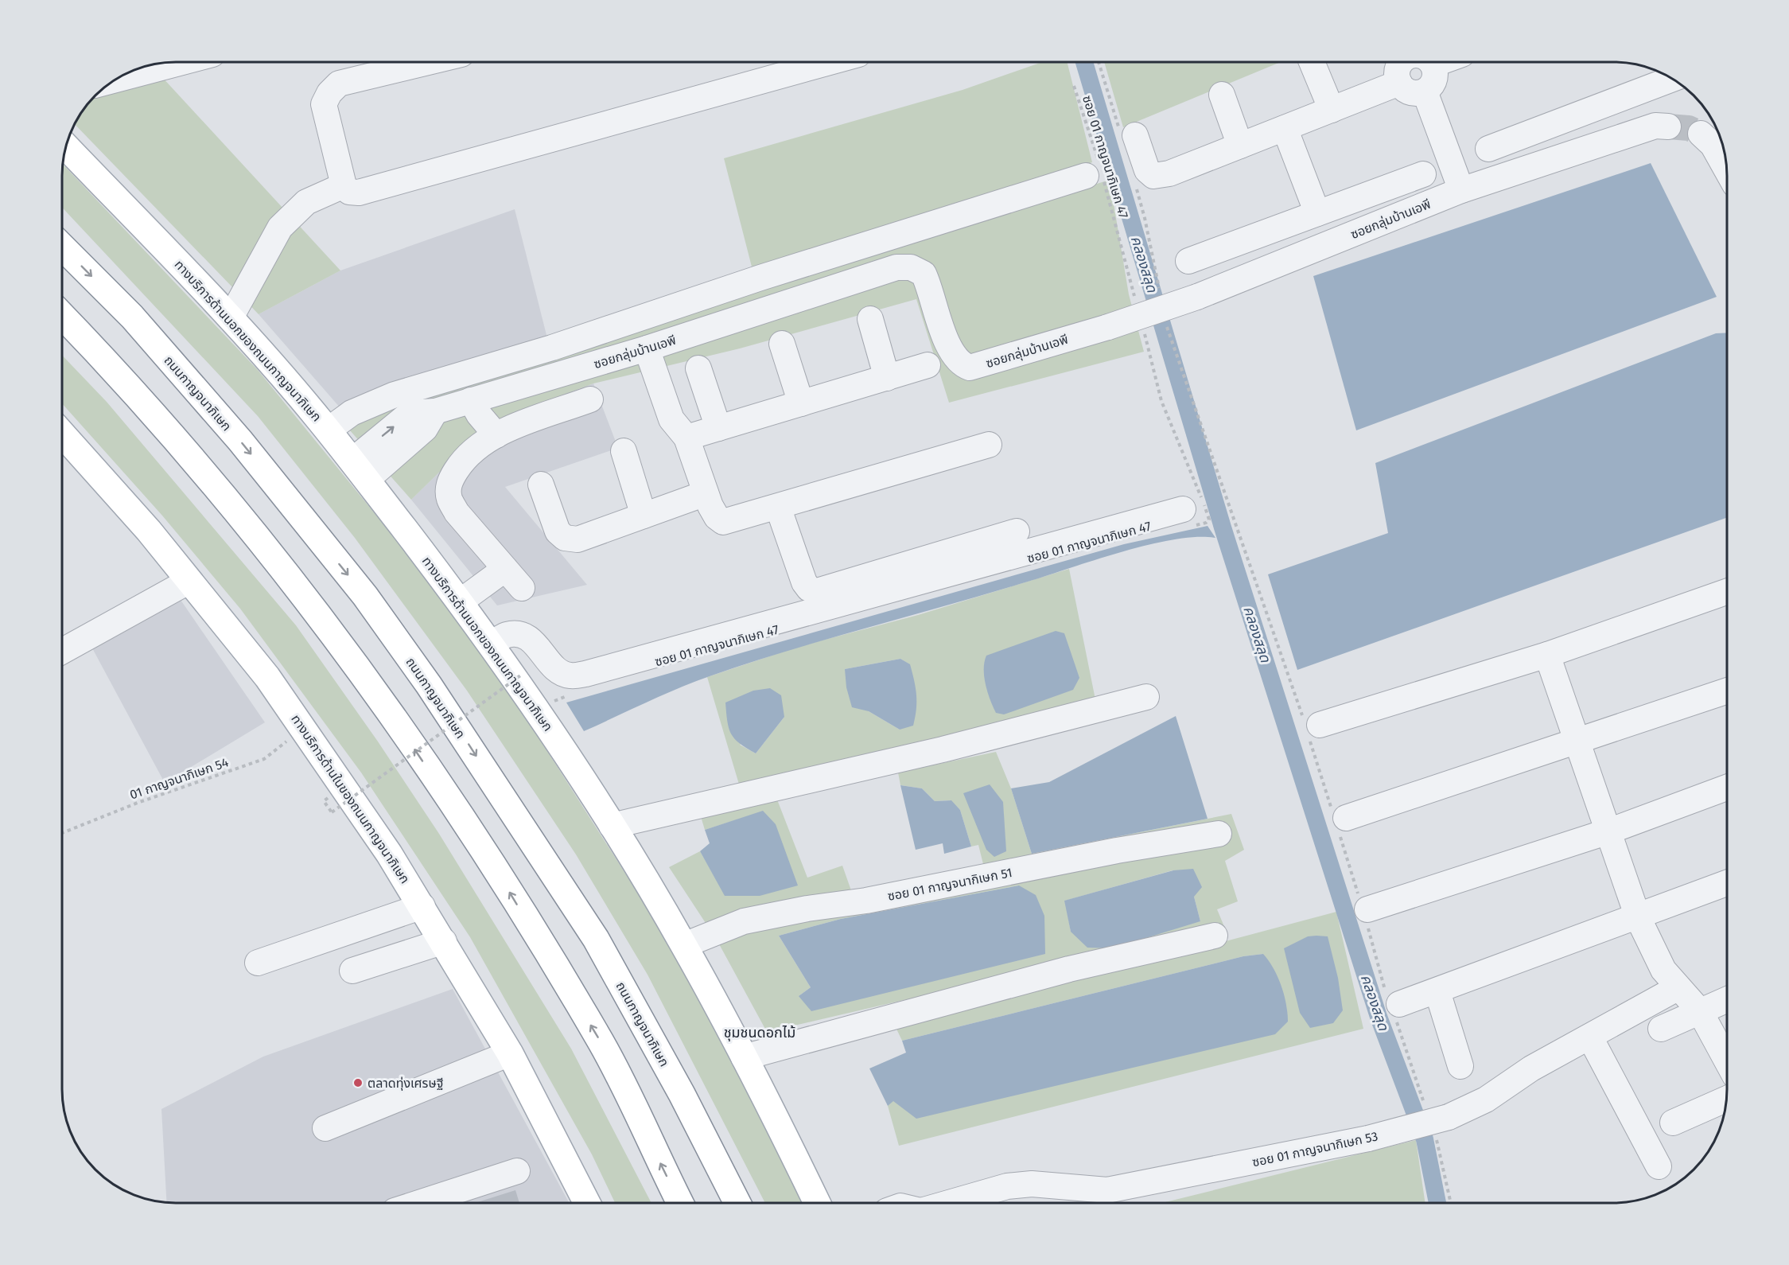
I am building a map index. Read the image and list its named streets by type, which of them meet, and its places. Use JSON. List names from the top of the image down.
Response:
{
  "streets": {
    "main road": ["ทางบริการด้านนอกของถนนกาญจนาภิเษก", "ถนนกาญจนาภิเษก", "ทางบริการด้านในของถนนกาญจนาภิเษก"],
    "street": ["ซอยกลุ่มบ้านเอพี", "ซอย 01 กาญจนากิเษก 51", "ซอย 01 กาญจนากิเษก 53"],
    "path": ["ซอย 01 กาญจนาภิเษก 47", "01 กาญจนาภิเษก 54"]
  },
  "crossings": [
    ["ซอยกลุ่มบ้านเอพี", "ทางบริการด้านนอกของถนนกาญจนาภิเษก"],
    ["ทางบริการด้านนอกของถนนกาญจนาภิเษก", "ซอย 01 กาญจนากิเษก 51"],
    ["01 กาญจนาภิเษก 54", "ทางบริการด้านในของถนนกาญจนาภิเษก"]
  ],
  "districts": ["ชุมชนดอกไม้"],
  "water": ["คลองสลุด"],
  "places": ["ตลาดทุ่งเศรษฐี"]
}
